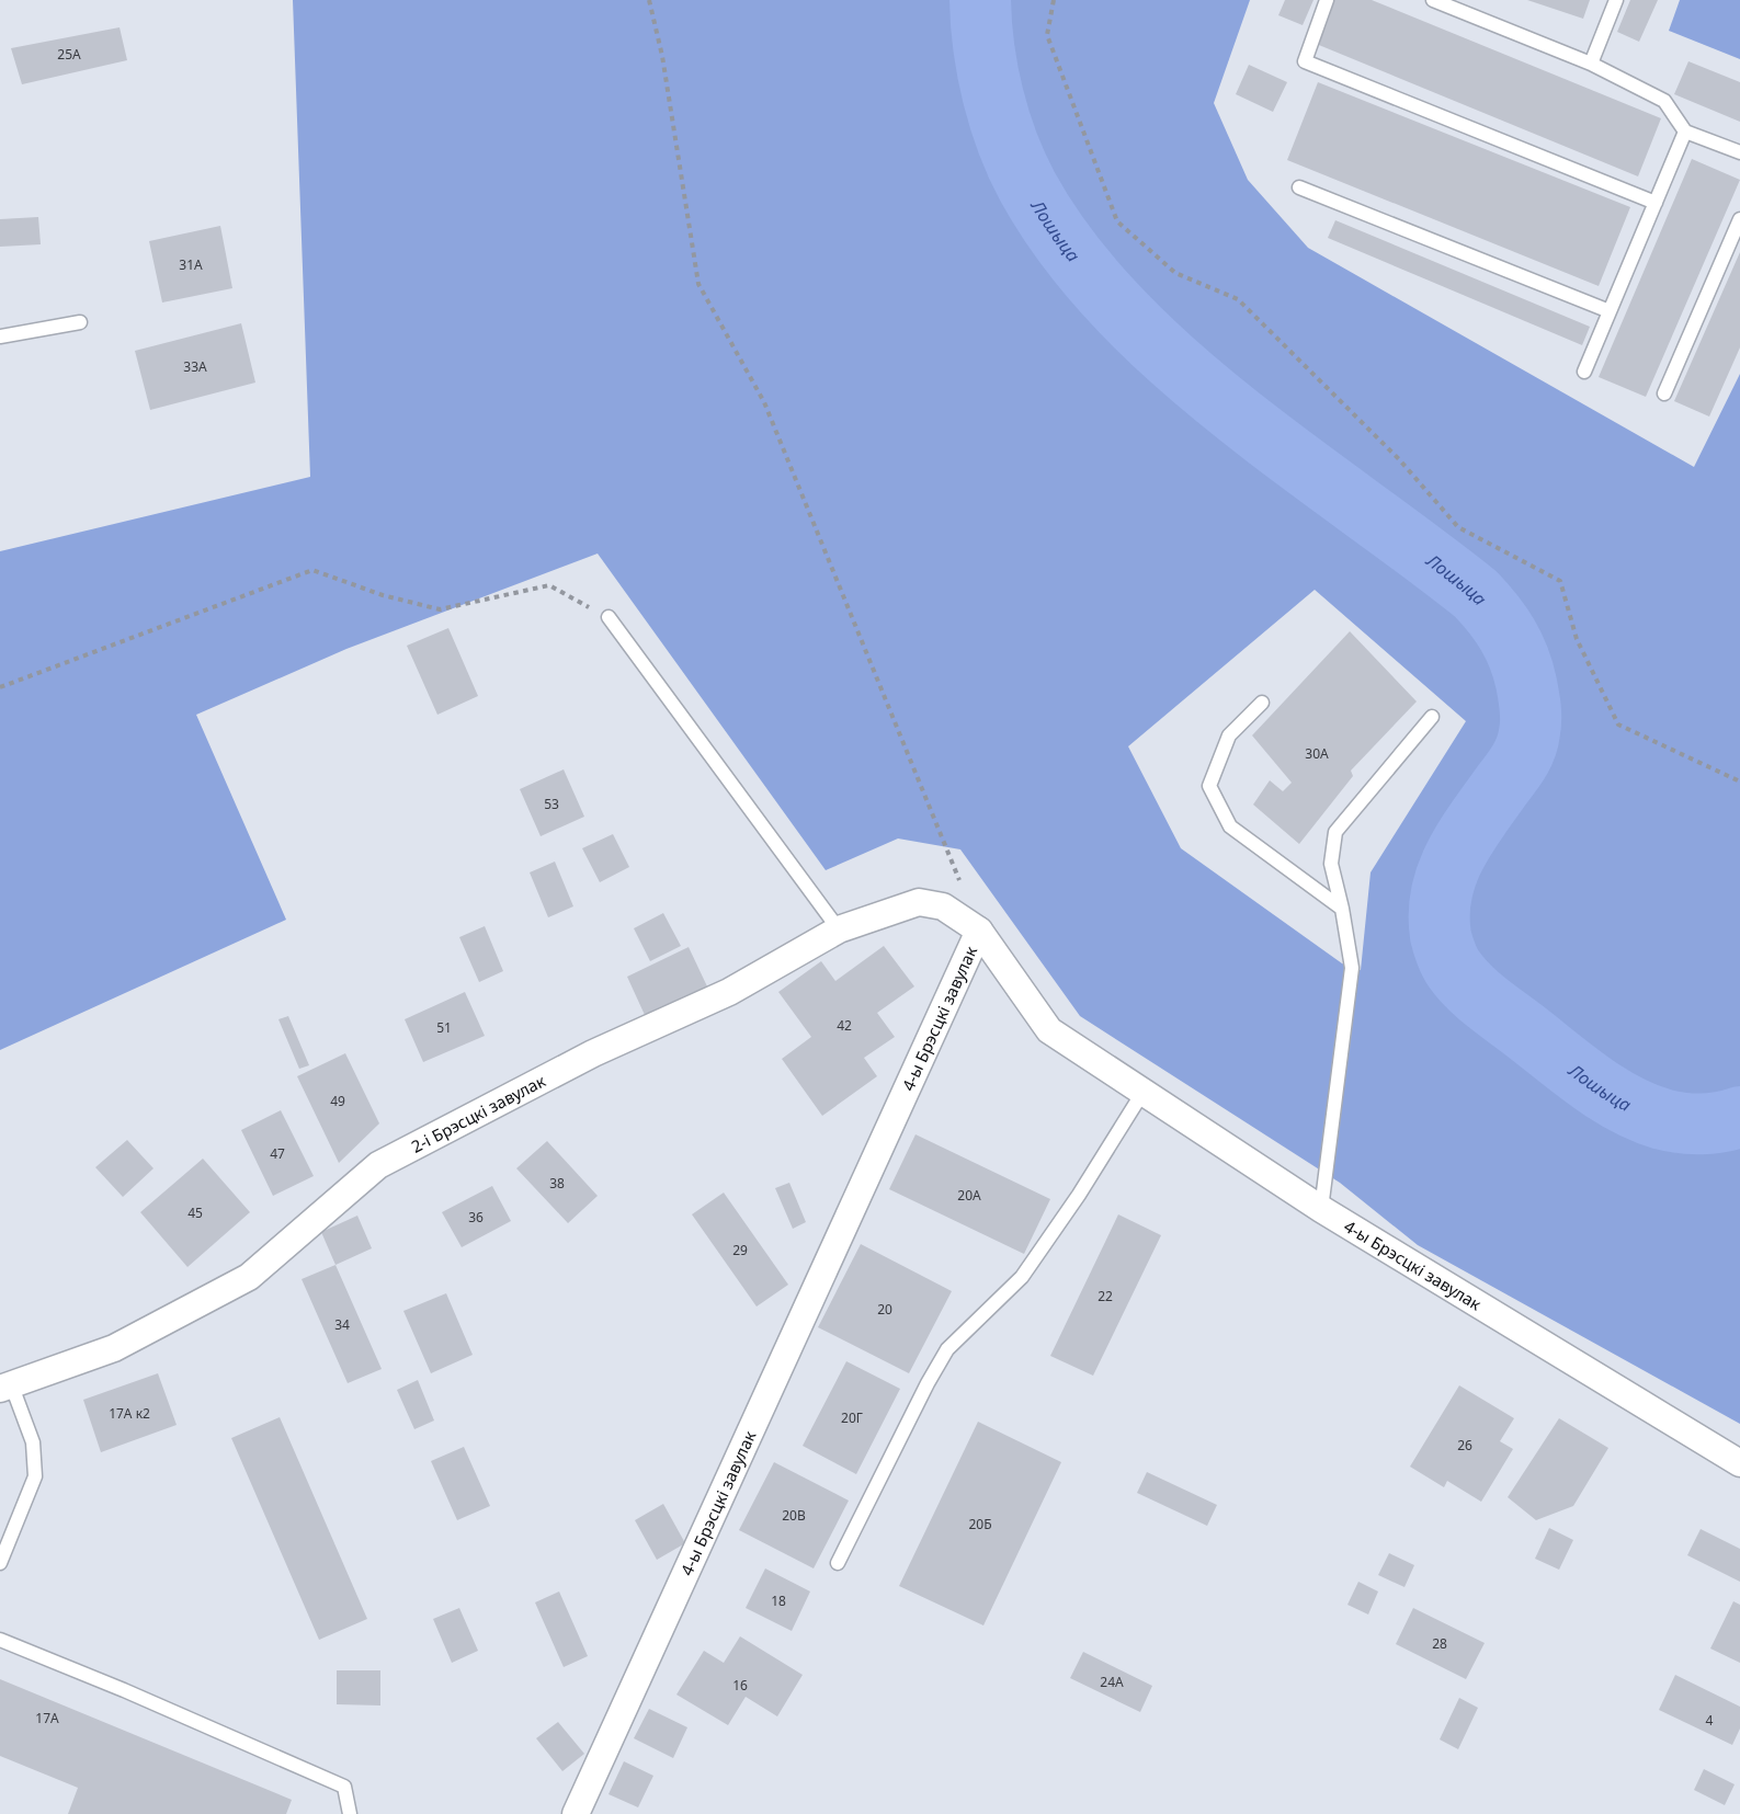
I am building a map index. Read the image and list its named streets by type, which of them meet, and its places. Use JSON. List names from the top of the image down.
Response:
{
  "streets": {
    "street": ["4-ы Брэсцкі завулак", "2-і Брэсцкі завулак"]
  },
  "crossings": [
    ["4-ы Брэсцкі завулак", "2-і Брэсцкі завулак"]
  ],
  "water": ["Лошыца"],
  "house_numbers": [
    "25А",
    "31А",
    "33А",
    "30А",
    "53",
    "42",
    "51",
    "49",
    "47",
    "38",
    "20А",
    "45",
    "36",
    "29",
    "22",
    "20",
    "34",
    "17А к2",
    "20Г",
    "26",
    "20В",
    "20Б",
    "18",
    "28",
    "24А",
    "16",
    "17А",
    "4"
  ]
}
